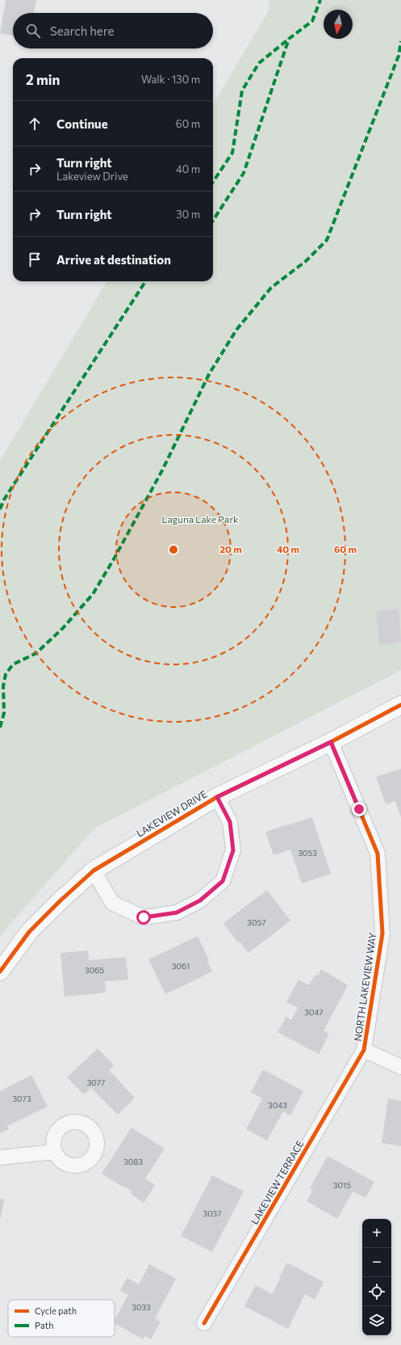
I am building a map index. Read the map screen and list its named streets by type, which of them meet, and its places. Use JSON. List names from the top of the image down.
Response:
{
  "streets": {
    "street": ["LAKEVIEW DRIVE", "NORTH LAKEVIEW WAY", "LAKEVIEW TERRACE"]
  },
  "crossings": [
    ["LAKEVIEW DRIVE", "NORTH LAKEVIEW WAY"],
    ["NORTH LAKEVIEW WAY", "LAKEVIEW TERRACE"]
  ],
  "parks": ["Laguna Lake Park"],
  "house_numbers": [
    "3053",
    "3057",
    "3061",
    "3065",
    "3047",
    "3077",
    "3073",
    "3043",
    "3083",
    "3015",
    "3037",
    "3033"
  ],
  "legend": ["Cycle path", "Path"],
  "north": "bottom",
  "page": {
    "search": "Search here",
    "heading": ["2 min", "Walk · 130 m"],
    "list": [
      ["Continue", "60 m"],
      ["Turn right", "Lakeview Drive", "40 m"],
      ["Turn right", "30 m"],
      "Arrive at destination"
    ],
    "map_buttons": ["+", "−"]
  },
  "rings": ["20 m", "40 m", "60 m"]
}
